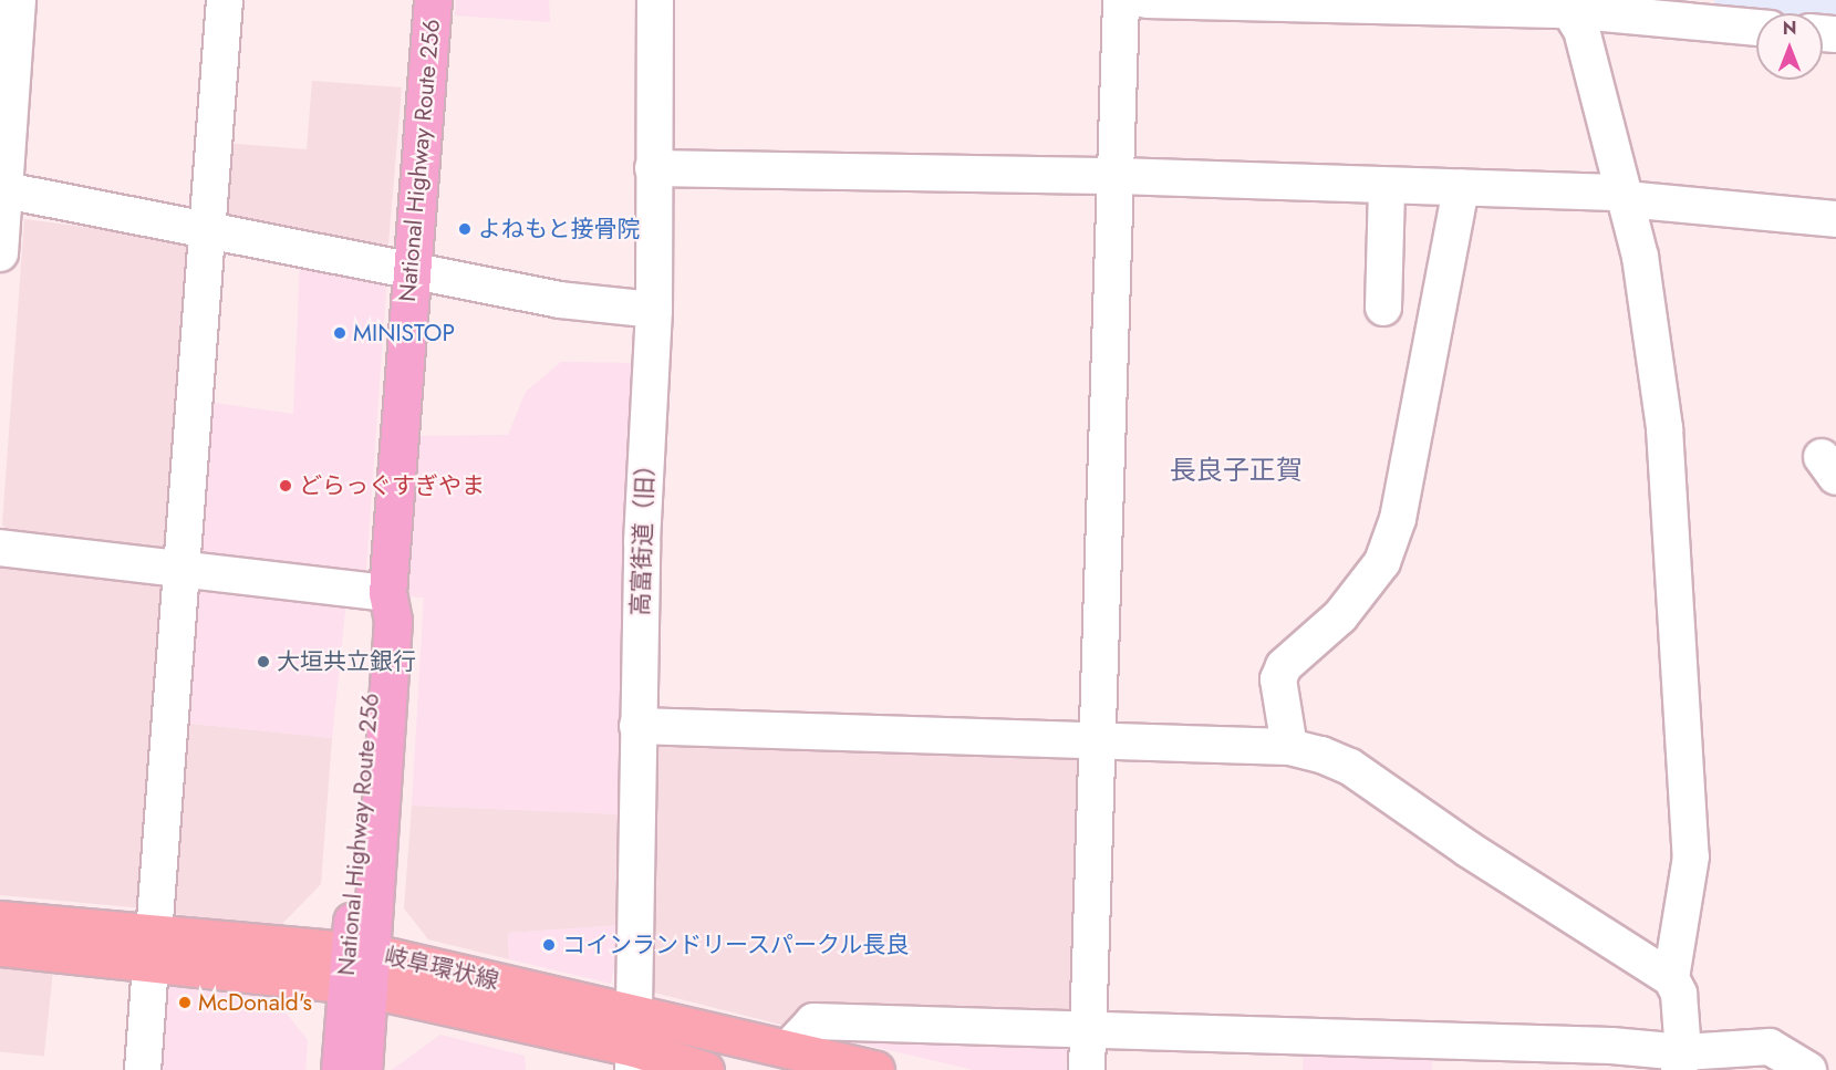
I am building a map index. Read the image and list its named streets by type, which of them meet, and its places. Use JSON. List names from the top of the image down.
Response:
{
  "streets": {
    "highway": ["National Highway Route 256"],
    "main road": ["岐阜環状線"],
    "street": ["高富街道（旧）"]
  },
  "crossings": [
    ["National Highway Route 256", "岐阜環状線"],
    ["高富街道（旧）", "岐阜環状線"]
  ],
  "districts": ["長良子正賀"],
  "places": [
    "よねもと接骨院",
    "MINISTOP",
    "どらっぐすぎやま",
    "大垣共立銀行",
    "コインランドリースパークル長良",
    "McDonald's"
  ],
  "north": "top"
}
